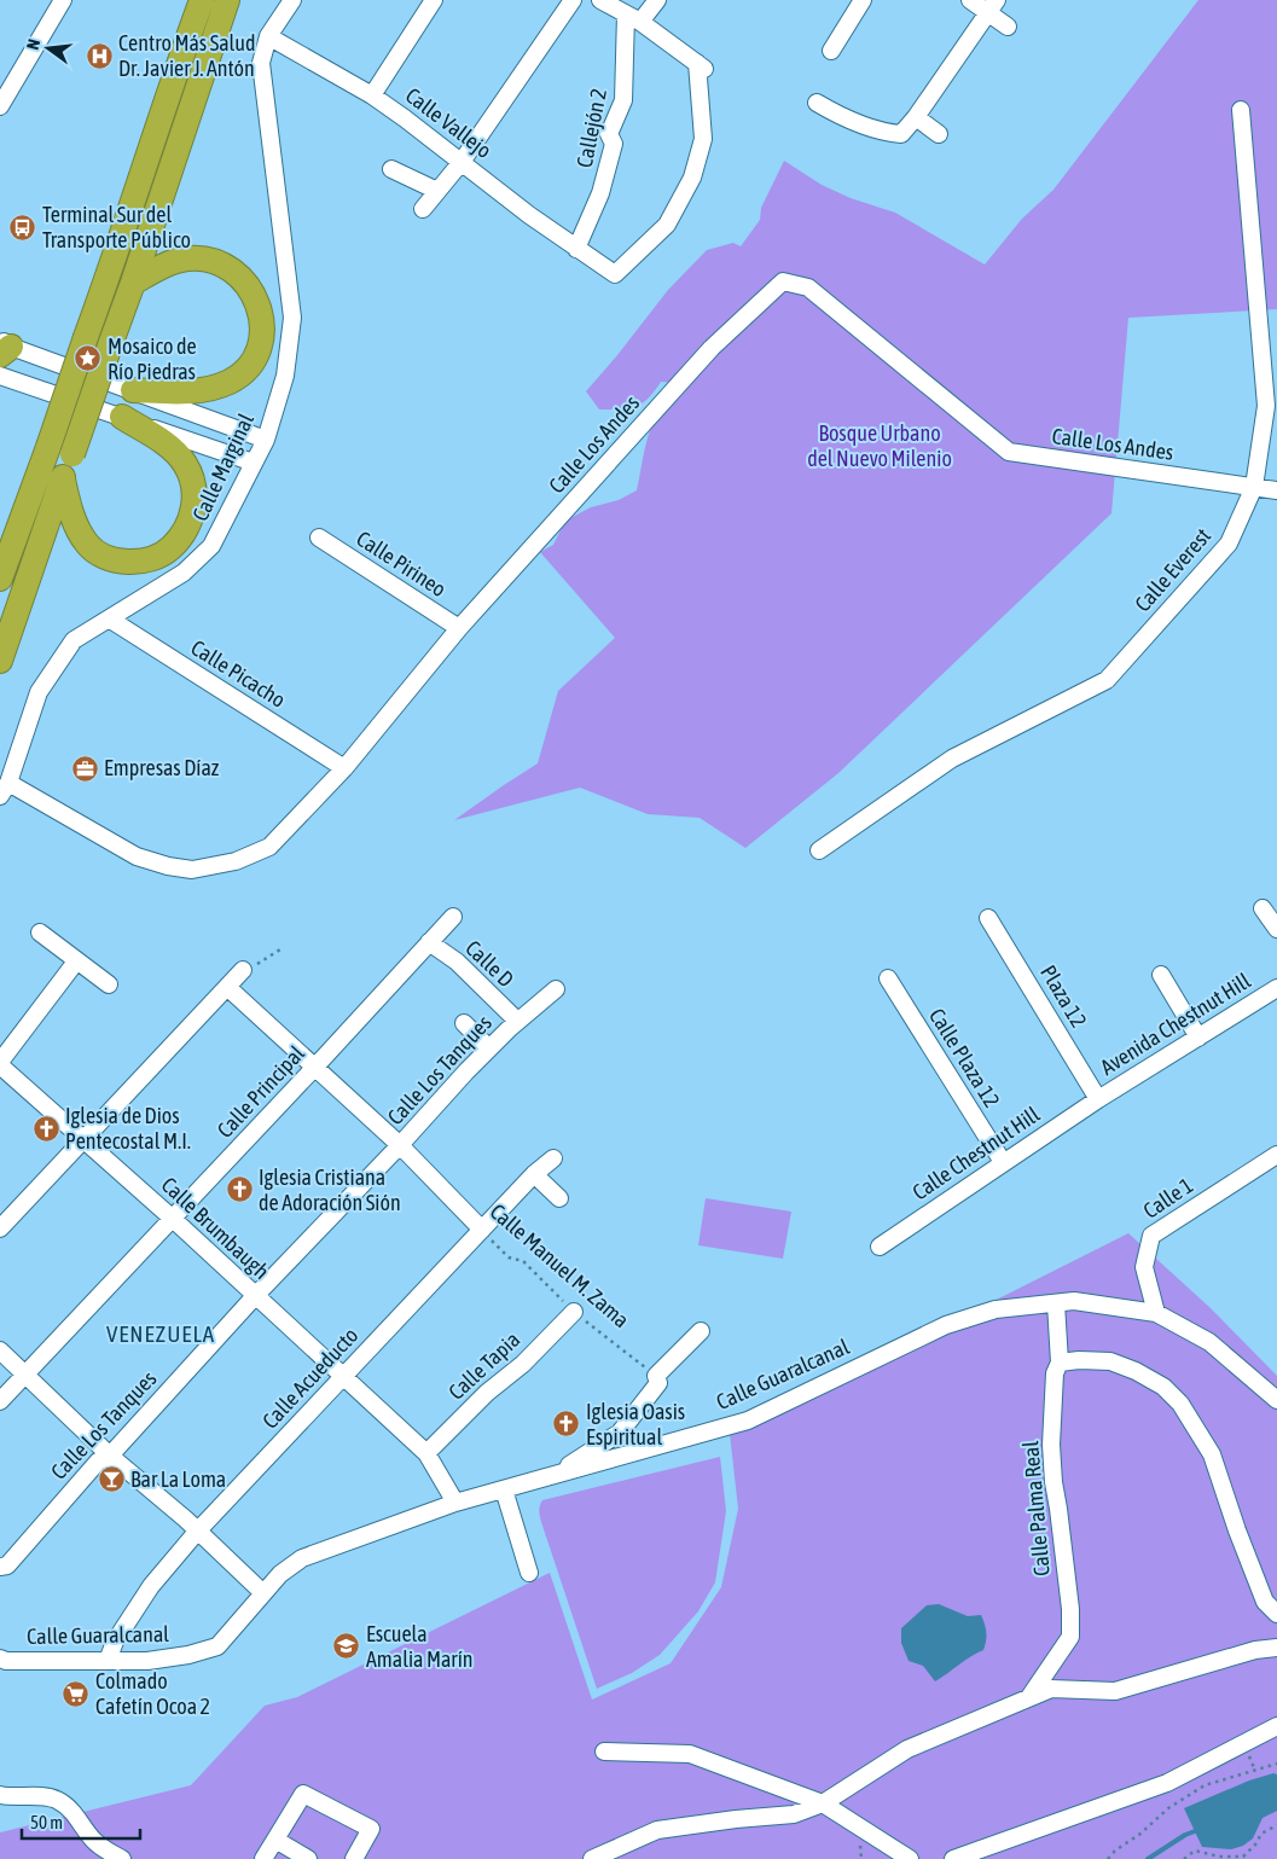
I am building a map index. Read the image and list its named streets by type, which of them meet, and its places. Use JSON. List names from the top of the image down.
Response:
{
  "streets": {
    "street": [
      "Calle Vallejo",
      "Callejón 2",
      "Calle Los Andes",
      "Calle Marginal",
      "Calle Pirineo",
      "Calle Everest",
      "Calle Picacho",
      "Calle D",
      "Plaza 12",
      "Avenida Chestnut Hill",
      "Calle Plaza 12",
      "Calle Los Tanques",
      "Calle Principal",
      "Calle Chestnut Hill",
      "Calle 1",
      "Calle Brumbaugh",
      "Calle Manuel M. Zama",
      "Calle Tapia",
      "Calle Guaralcanal",
      "Calle Acueducto",
      "Calle Palma Real"
    ]
  },
  "crossings": [
    ["Calle Vallejo", "Callejón 2"],
    ["Calle Vallejo", "Calle Marginal"],
    ["Calle Los Andes", "Calle Marginal"],
    ["Calle Los Andes", "Calle Pirineo"],
    ["Calle Los Andes", "Calle Everest"],
    ["Calle Los Andes", "Calle Picacho"],
    ["Calle Marginal", "Calle Picacho"],
    ["Calle D", "Calle Los Tanques"],
    ["Calle D", "Calle Principal"],
    ["Plaza 12", "Avenida Chestnut Hill"],
    ["Plaza 12", "Calle Chestnut Hill"],
    ["Avenida Chestnut Hill", "Calle Chestnut Hill"],
    ["Calle Plaza 12", "Calle Chestnut Hill"],
    ["Calle Los Tanques", "Calle Brumbaugh"],
    ["Calle Los Tanques", "Calle Manuel M. Zama"],
    ["Calle Principal", "Calle Brumbaugh"],
    ["Calle Principal", "Calle Manuel M. Zama"],
    ["Calle 1", "Calle Guaralcanal"],
    ["Calle Brumbaugh", "Calle Tapia"],
    ["Calle Brumbaugh", "Calle Guaralcanal"],
    ["Calle Brumbaugh", "Calle Acueducto"],
    ["Calle Manuel M. Zama", "Calle Tapia"],
    ["Calle Manuel M. Zama", "Calle Acueducto"],
    ["Calle Guaralcanal", "Calle Acueducto"],
    ["Calle Guaralcanal", "Calle Palma Real"]
  ],
  "districts": ["VENEZUELA"],
  "parks": ["Bosque Urbano del Nuevo Milenio"],
  "places": {
    "hospital": ["Centro Más Salud Dr. Javier J. Antón"],
    "bus stop": ["Terminal Sur del Transporte Público"],
    "place": ["Mosaico de Río Piedras"],
    "office": ["Empresas Díaz"],
    "church": ["Iglesia de Dios Pentecostal M.I.", "Iglesia Cristiana de Adoración Sión", "Iglesia Oasis Espiritual"],
    "bar": ["Bar La Loma"],
    "school or university": ["Escuela Amalia Marín"],
    "supermarket": ["Colmado Cafetín Ocoa 2"]
  },
  "scale_bar": "50 m",
  "north": "left"
}
